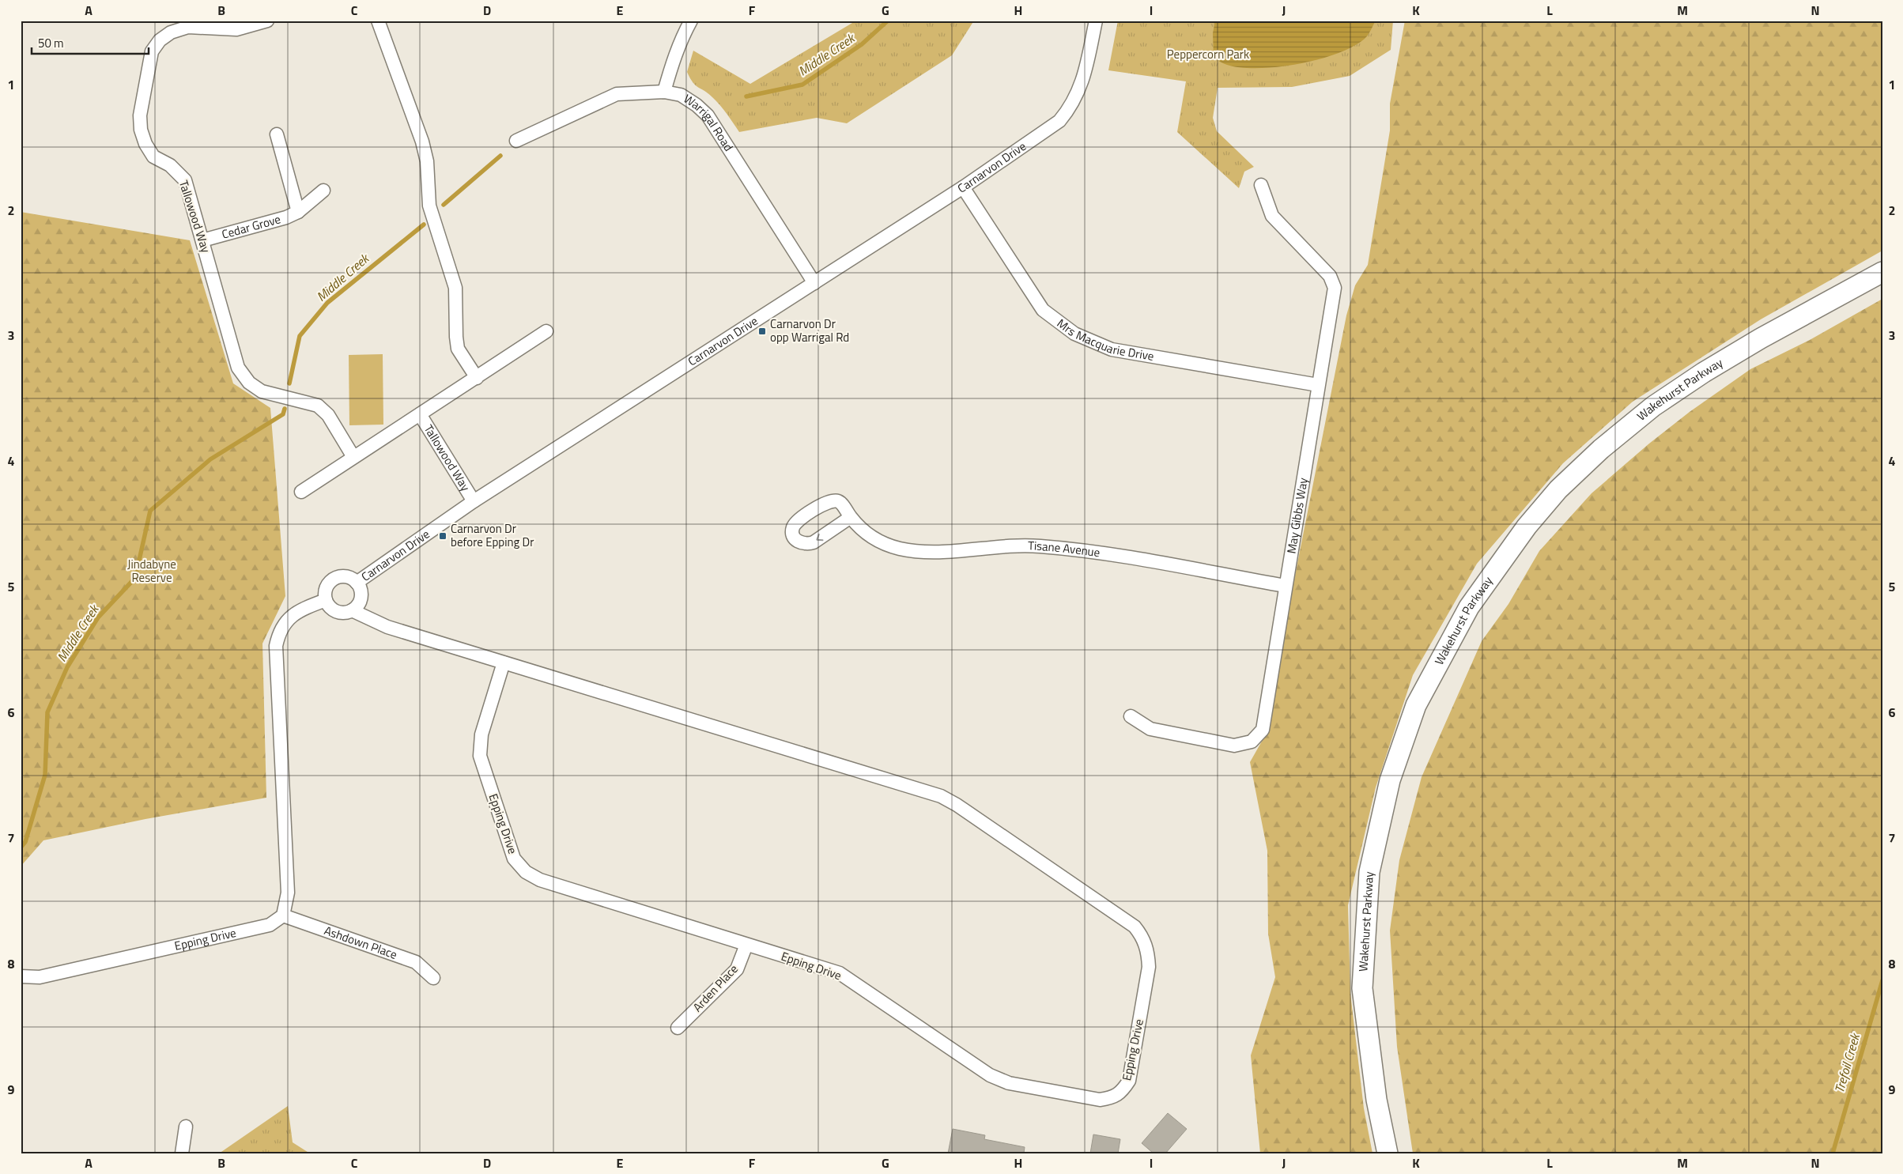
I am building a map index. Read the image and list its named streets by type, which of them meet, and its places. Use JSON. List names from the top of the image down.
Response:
{
  "streets": {
    "main road": ["Wakehurst Parkway"],
    "street": [
      "Warrigal Road",
      "Carnarvon Drive",
      "Tallowood Way",
      "Cedar Grove",
      "Mrs Macquarie Drive",
      "May Gibbs Way",
      "Tisane Avenue",
      "Epping Drive",
      "Ashdown Place",
      "Arden Place"
    ]
  },
  "crossings": [
    ["Warrigal Road", "Carnarvon Drive"],
    ["Carnarvon Drive", "Tallowood Way"],
    ["Carnarvon Drive", "Mrs Macquarie Drive"],
    ["Carnarvon Drive", "Epping Drive"],
    ["Tallowood Way", "Cedar Grove"],
    ["Mrs Macquarie Drive", "May Gibbs Way"],
    ["May Gibbs Way", "Tisane Avenue"],
    ["Epping Drive", "Ashdown Place"],
    ["Epping Drive", "Arden Place"]
  ],
  "water": ["Middle Creek", "Trefoil Creek"],
  "parks": ["Peppercorn Park", "Jindabyne Reserve"],
  "places": {
    "transit": ["Carnarvon Dr opp Warrigal Rd", "Carnarvon Dr before Epping Dr"]
  },
  "scale_bar": "50 m",
  "grid": {
    "columns": [
      "A",
      "B",
      "C",
      "D",
      "E",
      "F",
      "G",
      "H",
      "I",
      "J",
      "K",
      "L",
      "M",
      "N"
    ],
    "rows": [
      "1",
      "2",
      "3",
      "4",
      "5",
      "6",
      "7",
      "8",
      "9"
    ]
  }
}
